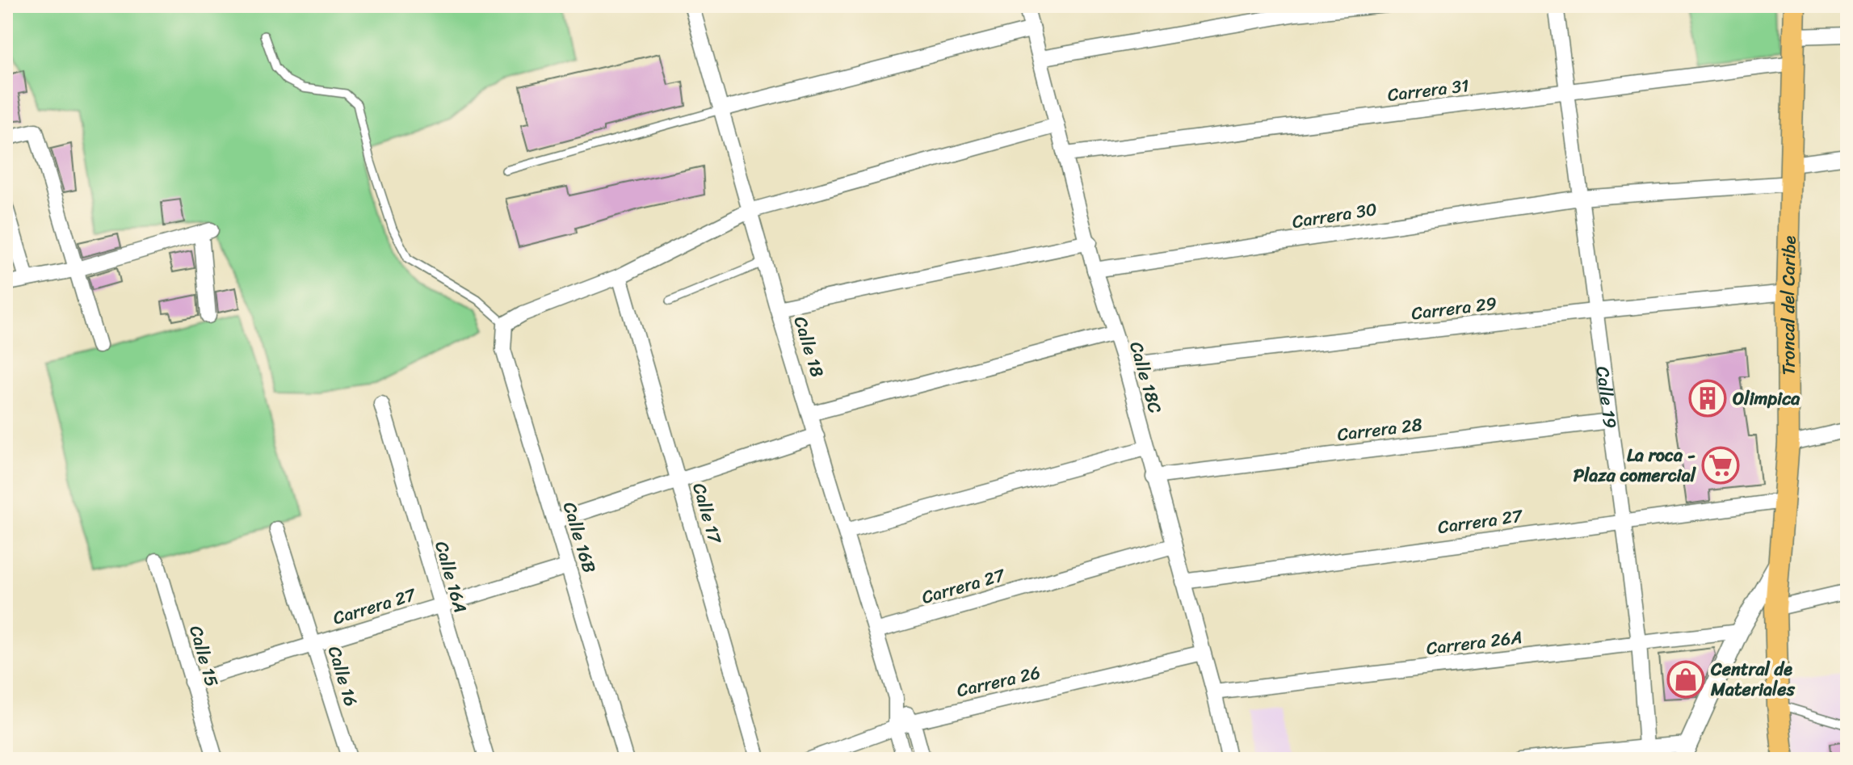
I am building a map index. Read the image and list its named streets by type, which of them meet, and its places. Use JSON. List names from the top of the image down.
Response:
{
  "streets": {
    "main road": ["Troncal del Caribe"],
    "street": [
      "Carrera 31",
      "Carrera 30",
      "Carrera 29",
      "Calle 18",
      "Calle 18C",
      "Calle 19",
      "Carrera 28",
      "Calle 17",
      "Carrera 27",
      "Calle 16B",
      "Calle 16A",
      "Carrera 26A",
      "Calle 15",
      "Calle 16",
      "Carrera 26"
    ]
  },
  "crossings": [
    ["Carrera 31", "Troncal del Caribe"],
    ["Carrera 31", "Calle 18C"],
    ["Carrera 31", "Calle 19"],
    ["Carrera 30", "Troncal del Caribe"],
    ["Carrera 30", "Calle 18C"],
    ["Carrera 30", "Calle 19"],
    ["Troncal del Caribe", "Carrera 29"],
    ["Troncal del Caribe", "Carrera 27"],
    ["Carrera 29", "Calle 18C"],
    ["Carrera 29", "Calle 19"],
    ["Calle 18", "Carrera 27"],
    ["Calle 18", "Carrera 26"],
    ["Calle 18C", "Carrera 28"],
    ["Calle 18C", "Carrera 27"],
    ["Calle 18C", "Carrera 26A"],
    ["Calle 18C", "Carrera 26"],
    ["Calle 19", "Carrera 28"],
    ["Calle 19", "Carrera 27"],
    ["Calle 19", "Carrera 26A"],
    ["Carrera 27", "Calle 16B"],
    ["Carrera 27", "Calle 16A"],
    ["Carrera 27", "Calle 15"],
    ["Carrera 27", "Calle 16"]
  ],
  "places": {
    "building": ["Olimpica"],
    "supermarket": ["La roca - Plaza comercial"],
    "shop": ["Central de Materiales"]
  }
}
